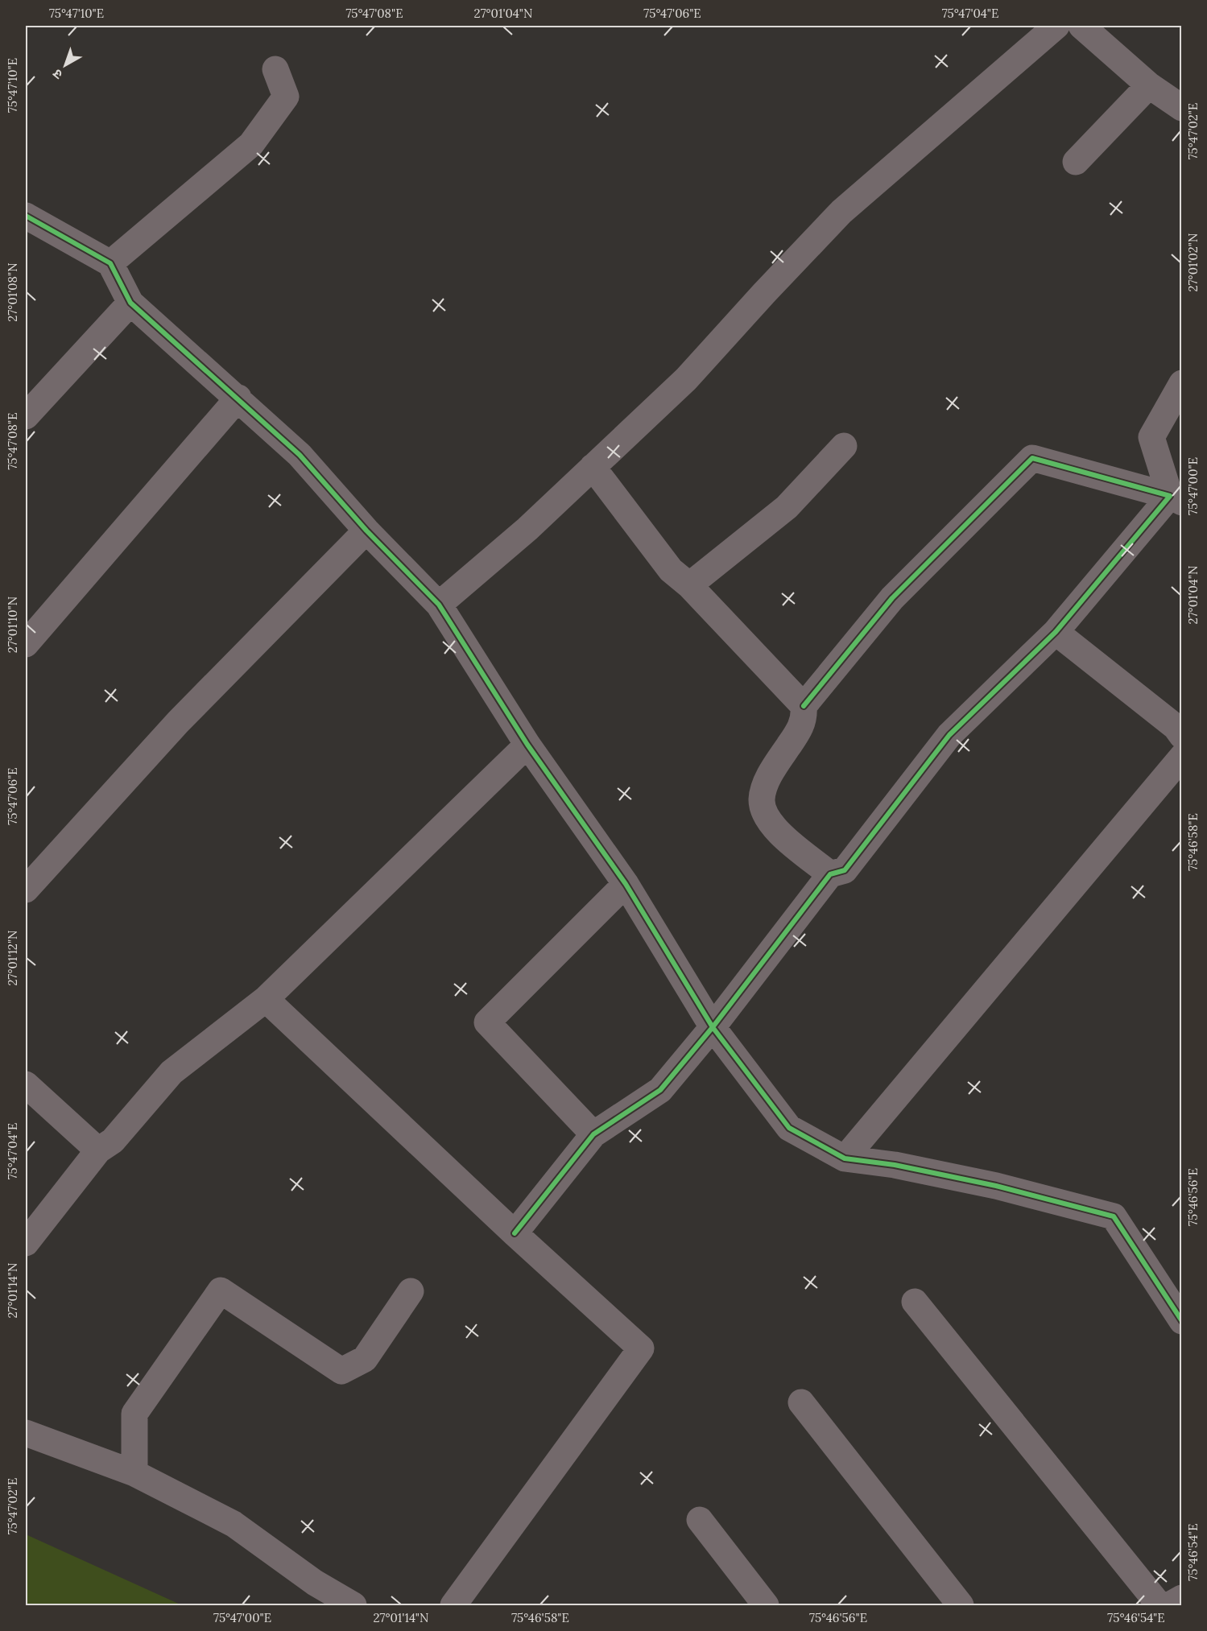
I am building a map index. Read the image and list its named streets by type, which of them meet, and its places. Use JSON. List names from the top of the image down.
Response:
{
  "north": "bottom left",
  "coordinates": [
    "75°47'10\"E",
    "75°47'08\"E",
    "27°01'04\"N",
    "75°47'06\"E",
    "75°47'04\"E",
    "75°47'02\"E",
    "27°01'02\"N",
    "27°01'08\"N",
    "75°47'00\"E",
    "27°01'10\"N",
    "75°46'58\"E",
    "27°01'12\"N",
    "75°46'56\"E",
    "27°01'14\"N",
    "75°46'54\"E"
  ]
}
